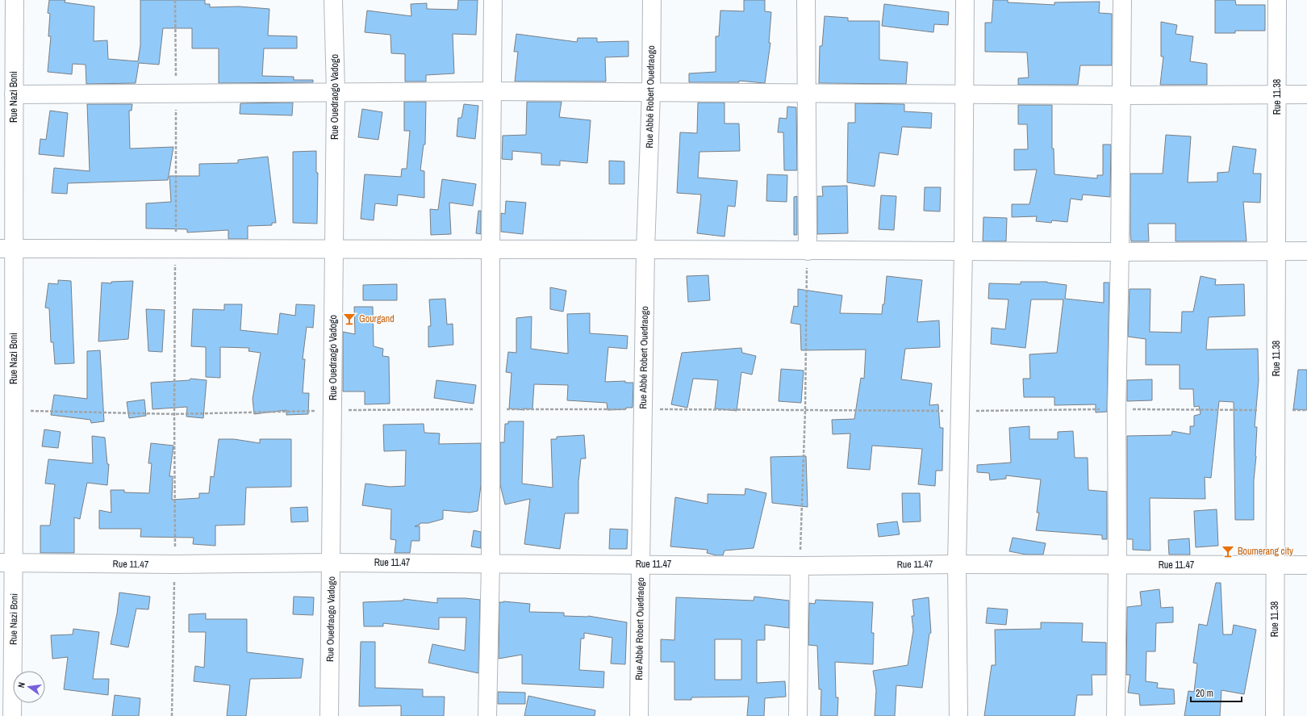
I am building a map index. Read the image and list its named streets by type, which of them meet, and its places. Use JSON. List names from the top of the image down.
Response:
{
  "streets": {
    "street": [
      "Rue Nazi Boni",
      "Rue Ouedraogo Vadogo",
      "Rue Abbé Robert Ouedraogo",
      "Rue 11.38",
      "Rue 11.47"
    ]
  },
  "crossings": [
    ["Rue Nazi Boni", "Rue 11.47"],
    ["Rue Ouedraogo Vadogo", "Rue 11.47"],
    ["Rue Abbé Robert Ouedraogo", "Rue 11.47"],
    ["Rue 11.38", "Rue 11.47"]
  ],
  "places": {
    "bar": ["Gourgand", "Boumerang city"]
  },
  "scale_bar": "20 m",
  "north": "left"
}
